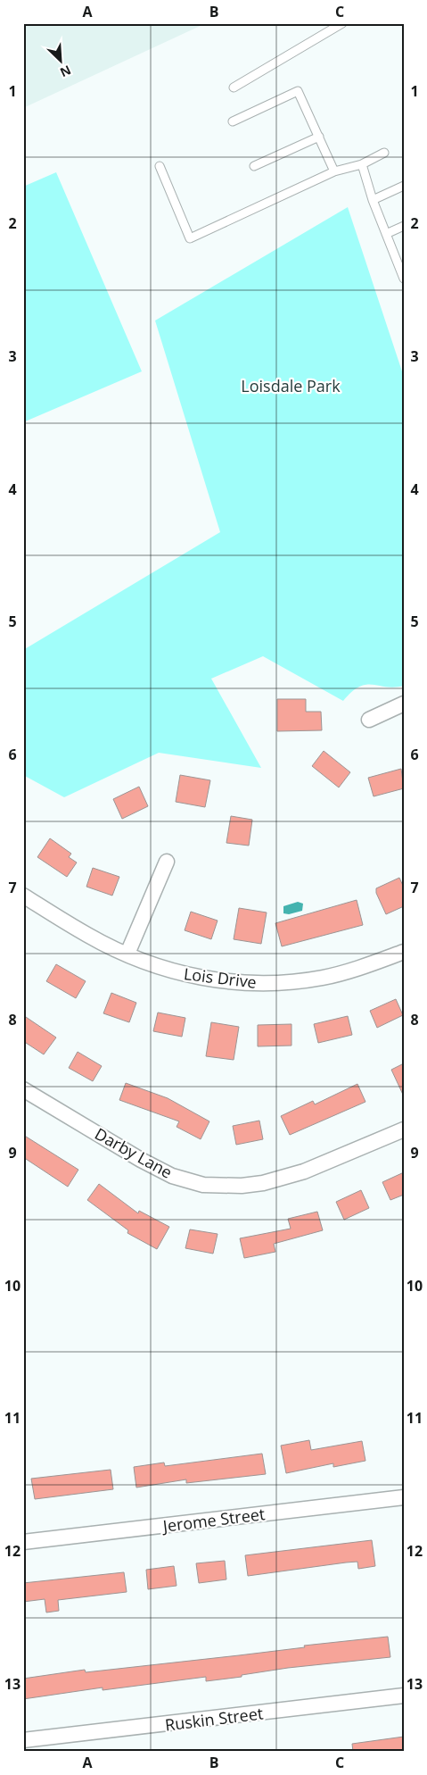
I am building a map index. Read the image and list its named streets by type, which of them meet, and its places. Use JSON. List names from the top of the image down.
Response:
{
  "streets": {
    "street": [
      "Lois Drive",
      "Darby Lane",
      "Jerome Street",
      "Ruskin Street"
    ]
  },
  "parks": ["Loisdale Park"],
  "north": "bottom right",
  "grid": {
    "columns": ["A", "B", "C"],
    "rows": [
      "1",
      "2",
      "3",
      "4",
      "5",
      "6",
      "7",
      "8",
      "9",
      "10",
      "11",
      "12",
      "13"
    ]
  }
}
